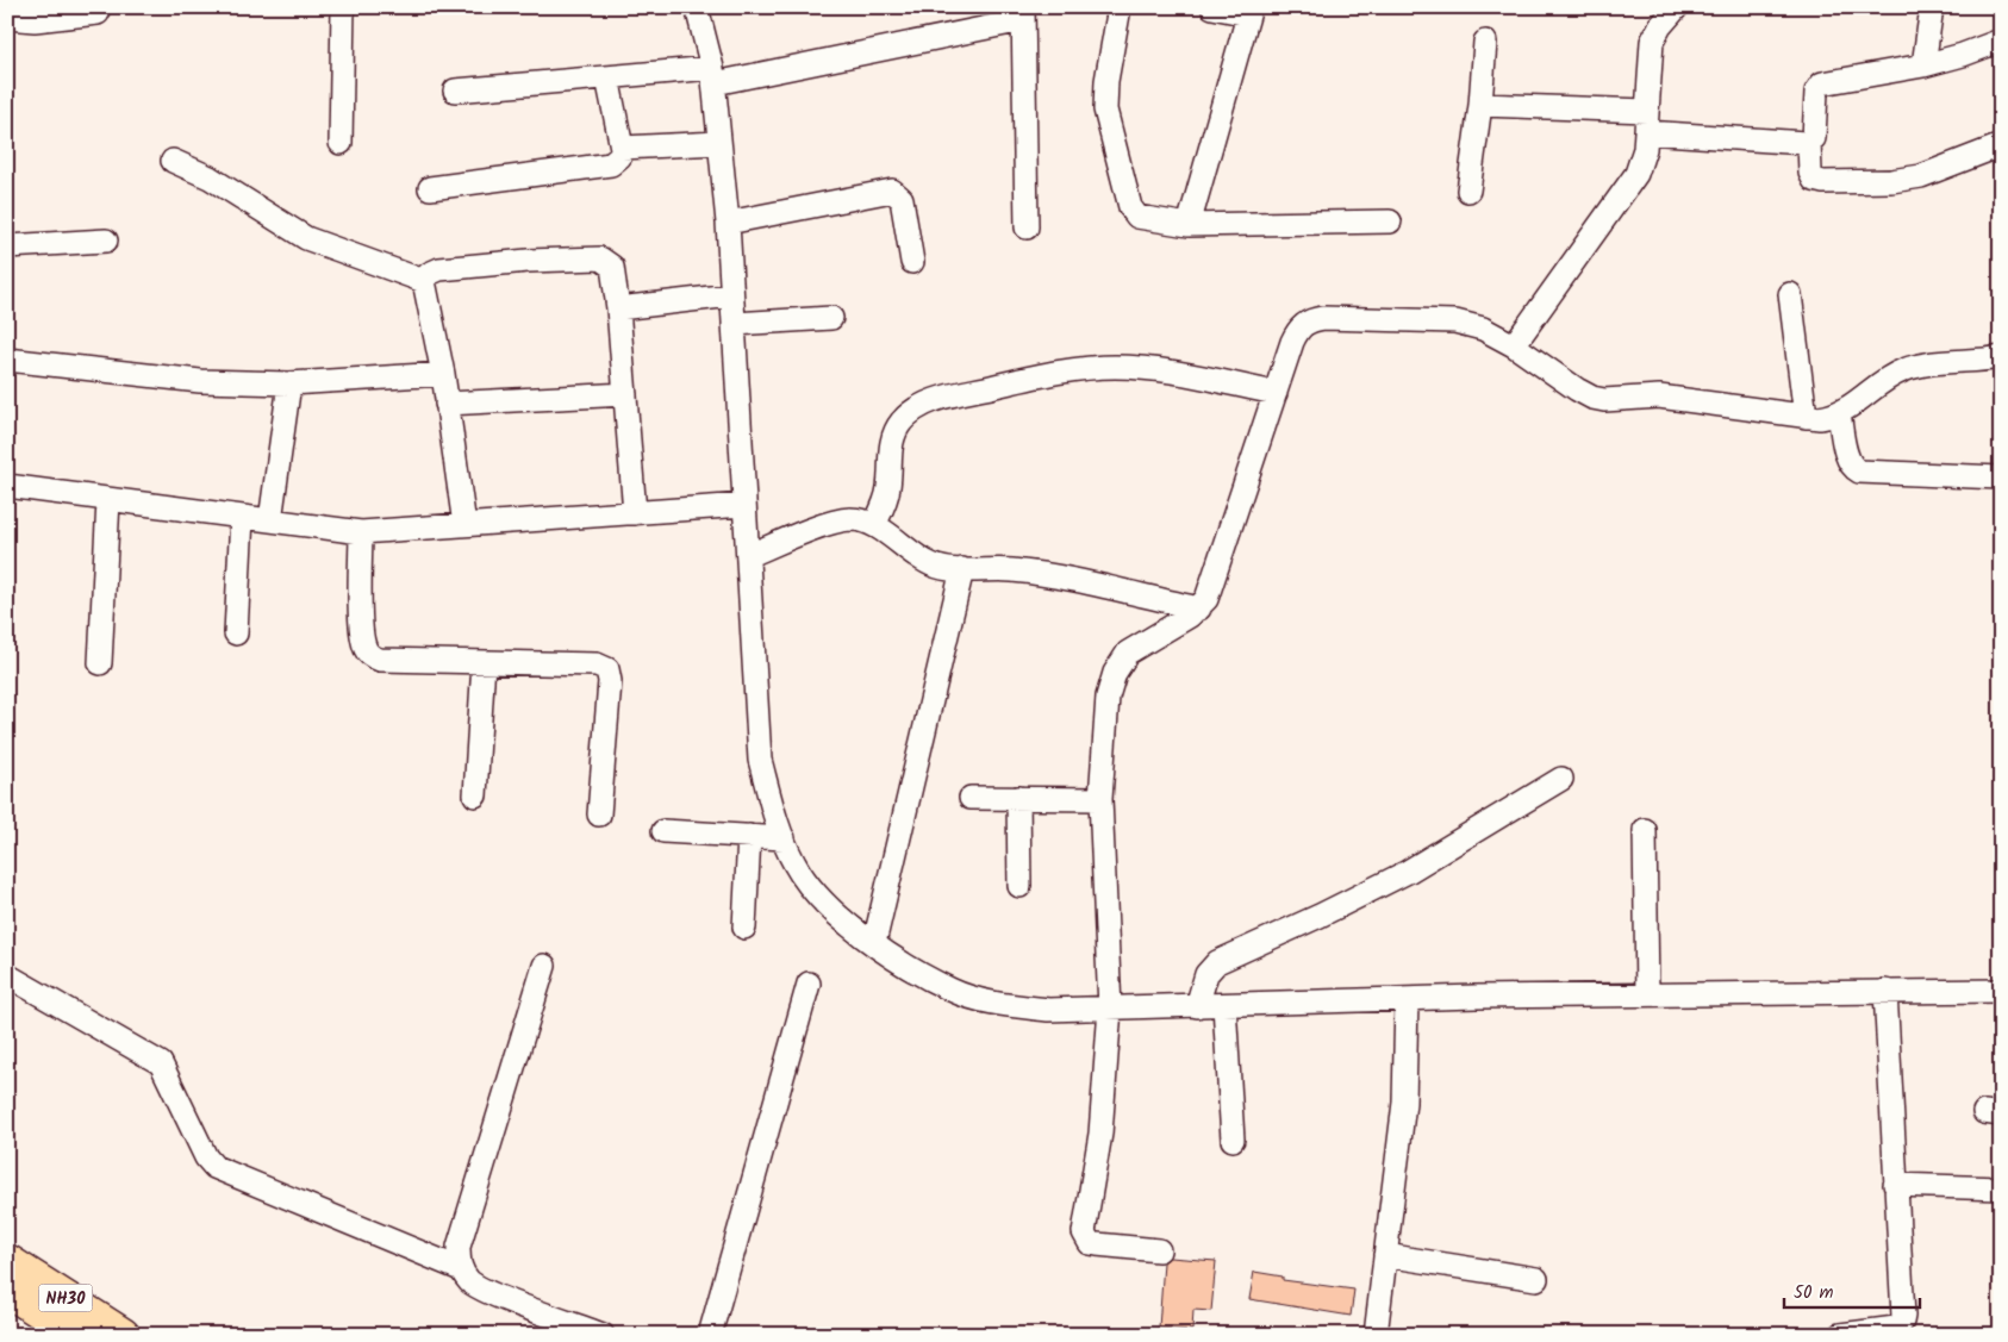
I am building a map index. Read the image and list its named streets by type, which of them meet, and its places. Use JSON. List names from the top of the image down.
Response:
{
  "streets": {
    "highway": ["NH30"]
  },
  "scale_bar": "50 m"
}
